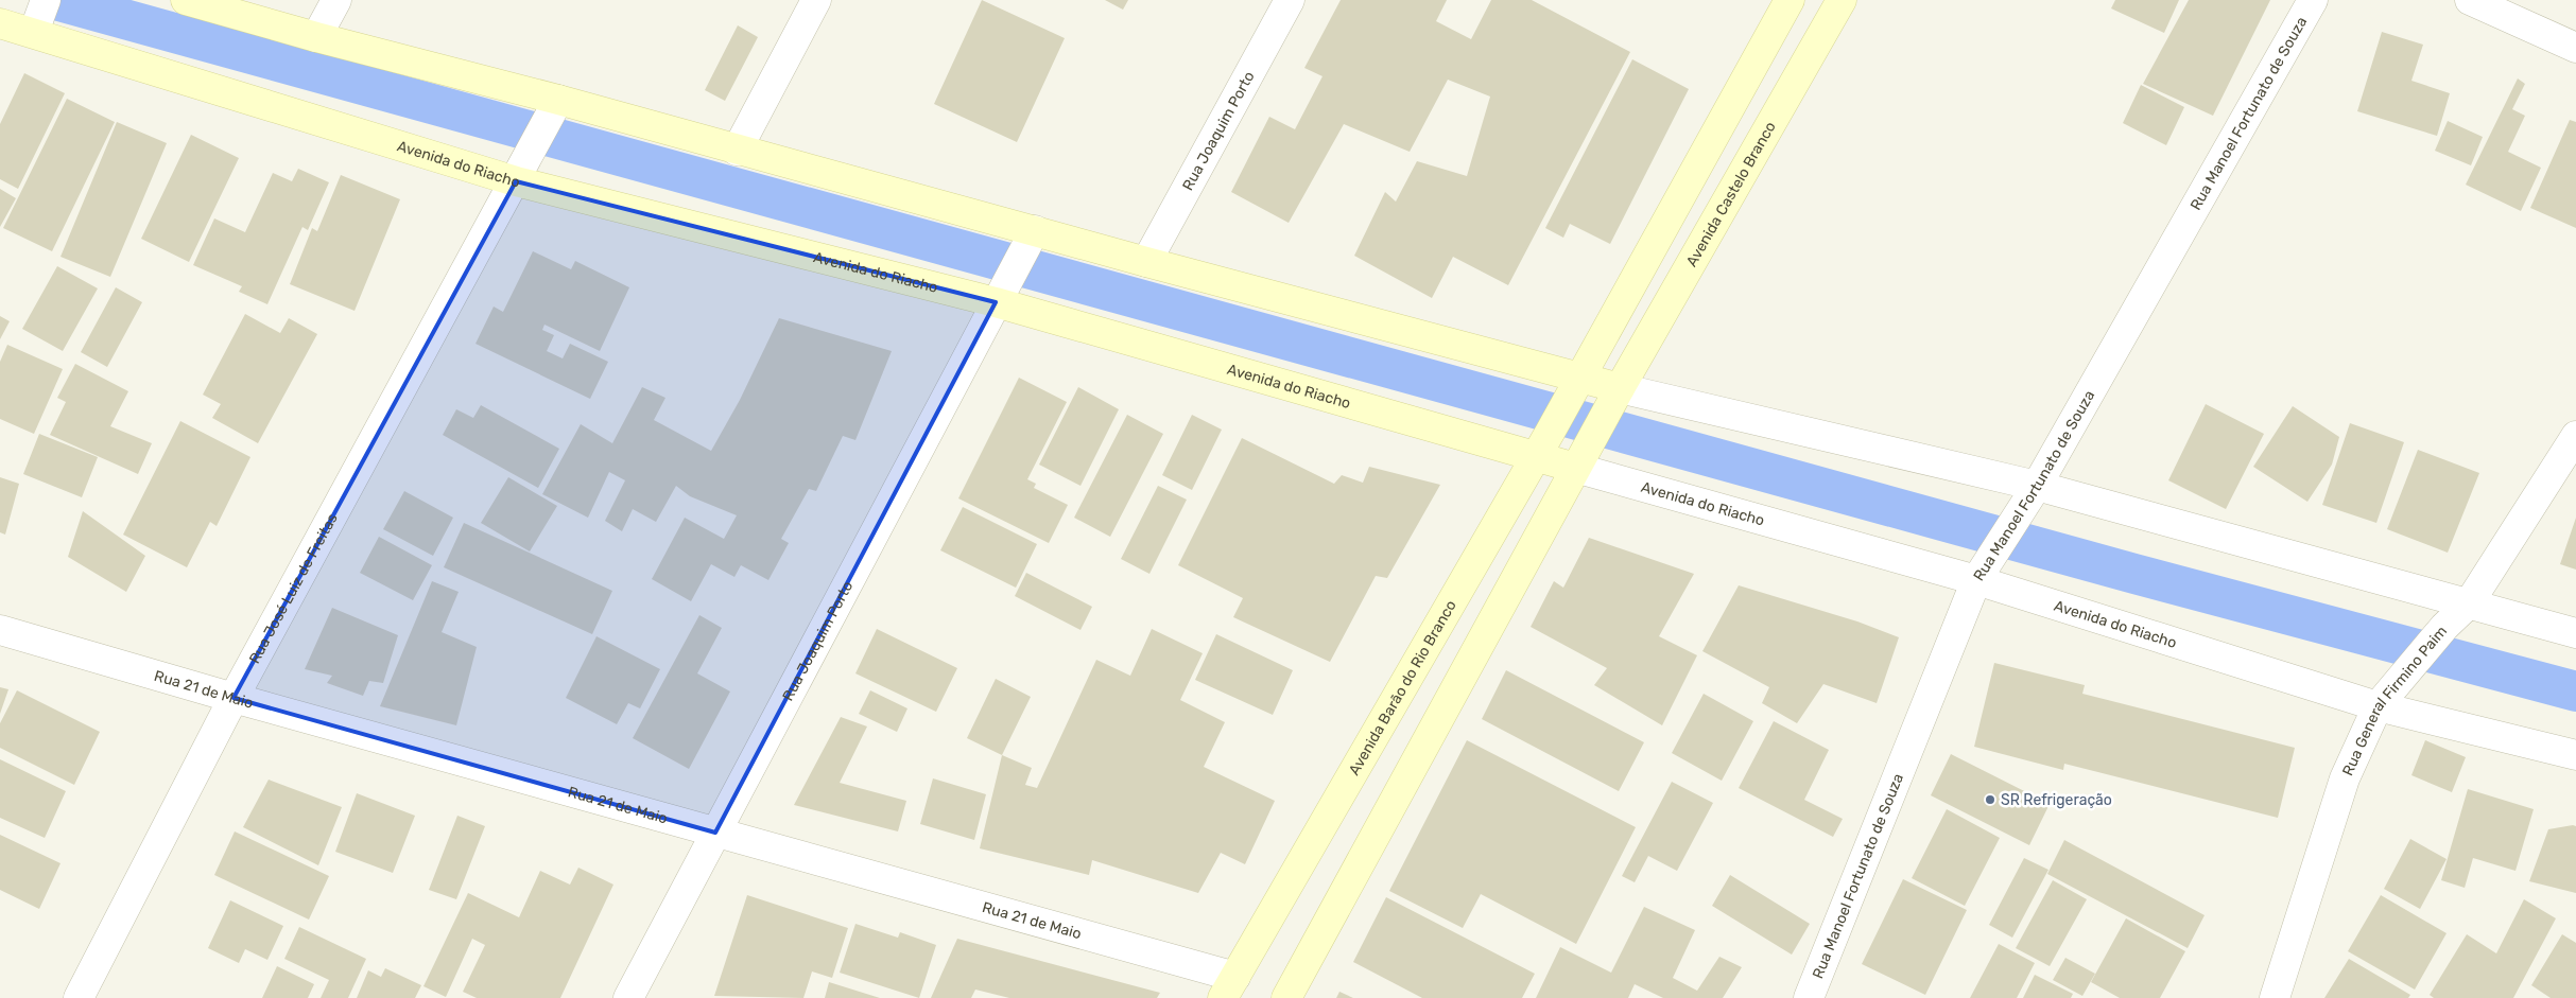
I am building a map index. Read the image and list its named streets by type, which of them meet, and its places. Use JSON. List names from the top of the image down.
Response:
{
  "streets": {
    "main road": ["Avenida do Riacho", "Avenida Castelo Branco", "Avenida Barão do Rio Branco"],
    "street": [
      "Rua Manoel Fortunato de Souza",
      "Rua Joaquim Porto",
      "Rua José Luiz de Freitas",
      "Rua 21 de Maio",
      "Rua General Firmino Paim"
    ]
  },
  "crossings": [
    ["Rua Manoel Fortunato de Souza", "Avenida do Riacho"],
    ["Rua Joaquim Porto", "Avenida do Riacho"],
    ["Rua Joaquim Porto", "Rua 21 de Maio"],
    ["Avenida do Riacho", "Rua José Luiz de Freitas"],
    ["Avenida do Riacho", "Avenida Barão do Rio Branco"],
    ["Avenida do Riacho", "Rua General Firmino Paim"],
    ["Rua José Luiz de Freitas", "Rua 21 de Maio"],
    ["Avenida Barão do Rio Branco", "Rua 21 de Maio"]
  ],
  "places": ["SR Refrigeração"]
}
